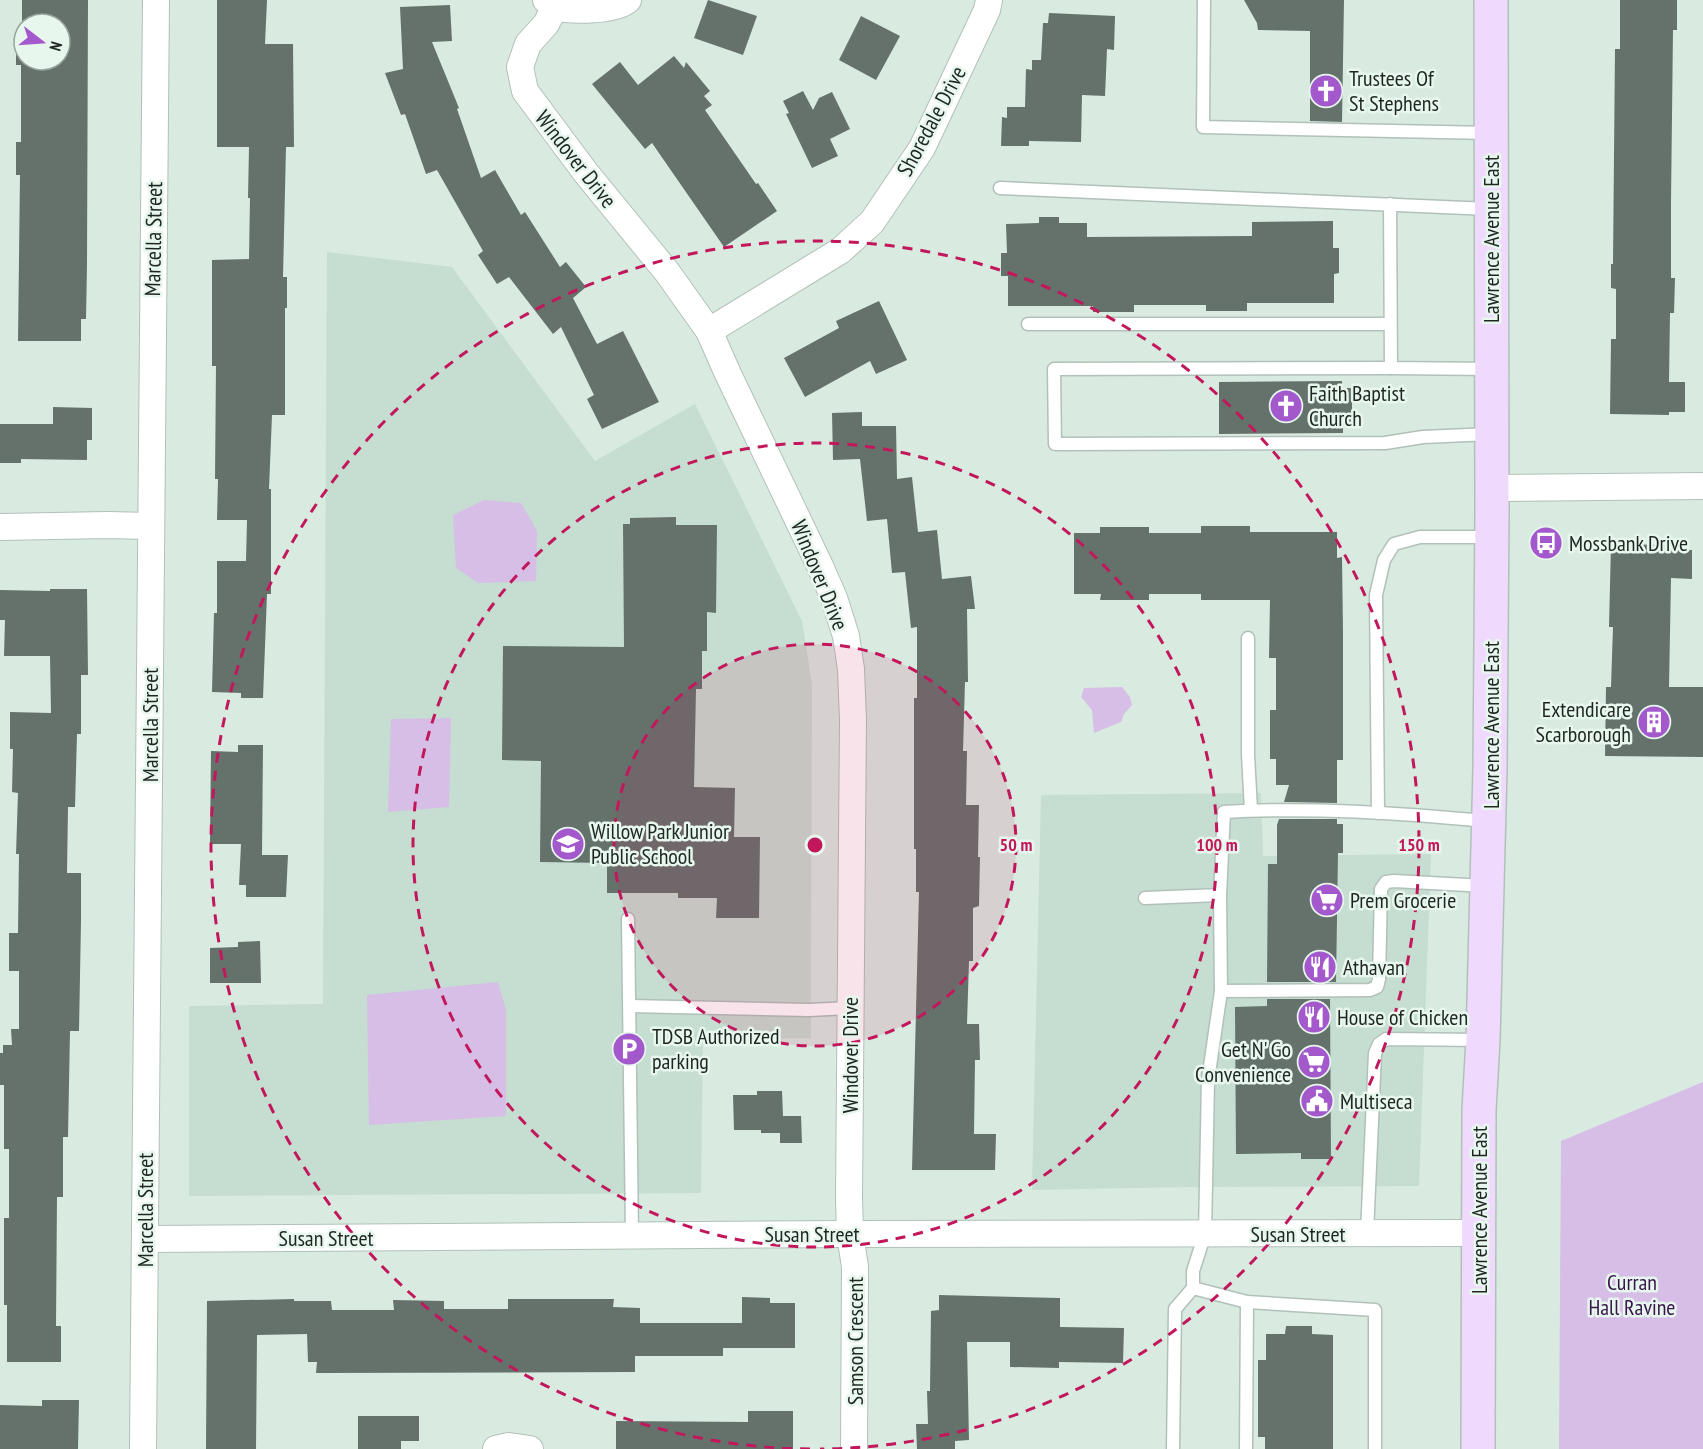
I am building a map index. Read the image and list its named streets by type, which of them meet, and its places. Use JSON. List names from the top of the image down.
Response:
{
  "streets": {
    "main road": ["Lawrence Avenue East"],
    "street": [
      "Shoredale Drive",
      "Windover Drive",
      "Marcella Street",
      "Susan Street",
      "Samson Crescent"
    ]
  },
  "crossings": [
    ["Shoredale Drive", "Windover Drive"],
    ["Windover Drive", "Susan Street"],
    ["Windover Drive", "Samson Crescent"],
    ["Marcella Street", "Susan Street"],
    ["Lawrence Avenue East", "Susan Street"],
    ["Susan Street", "Samson Crescent"]
  ],
  "parks": ["Curran Hall Ravine"],
  "places": {
    "church": ["Trustees Of St Stephens", "Faith Baptist Church"],
    "bus stop": ["Mossbank Drive"],
    "building": ["Extendicare Scarborough"],
    "school or university": ["Willow Park Junior Public School"],
    "supermarket": ["Prem Grocerie", "Get N' Go Convenience"],
    "restaurant": ["Athavan", "House of Chicken"],
    "parking": ["TDSB Authorized parking"],
    "public building": ["Multiseca"]
  },
  "north": "right",
  "rings": ["50 m", "100 m", "150 m"]
}
